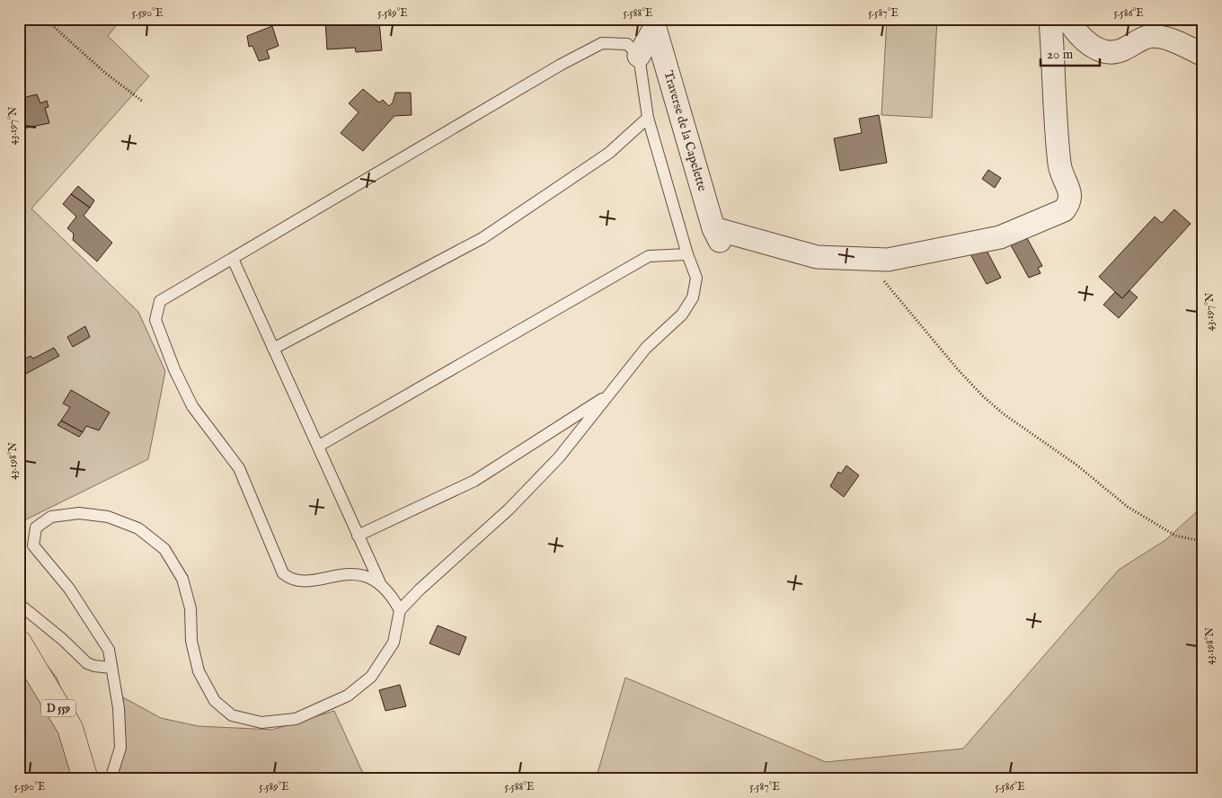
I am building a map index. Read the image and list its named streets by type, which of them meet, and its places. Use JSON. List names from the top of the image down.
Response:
{
  "streets": {
    "main road": ["D 559"],
    "street": ["Traverse de la Capelette"]
  },
  "scale_bar": "20 m",
  "coordinates": [
    "5.590°E",
    "5.589°E",
    "5.588°E",
    "5.587°E",
    "5.586°E",
    "43.197°N",
    "43.198°N"
  ]
}
